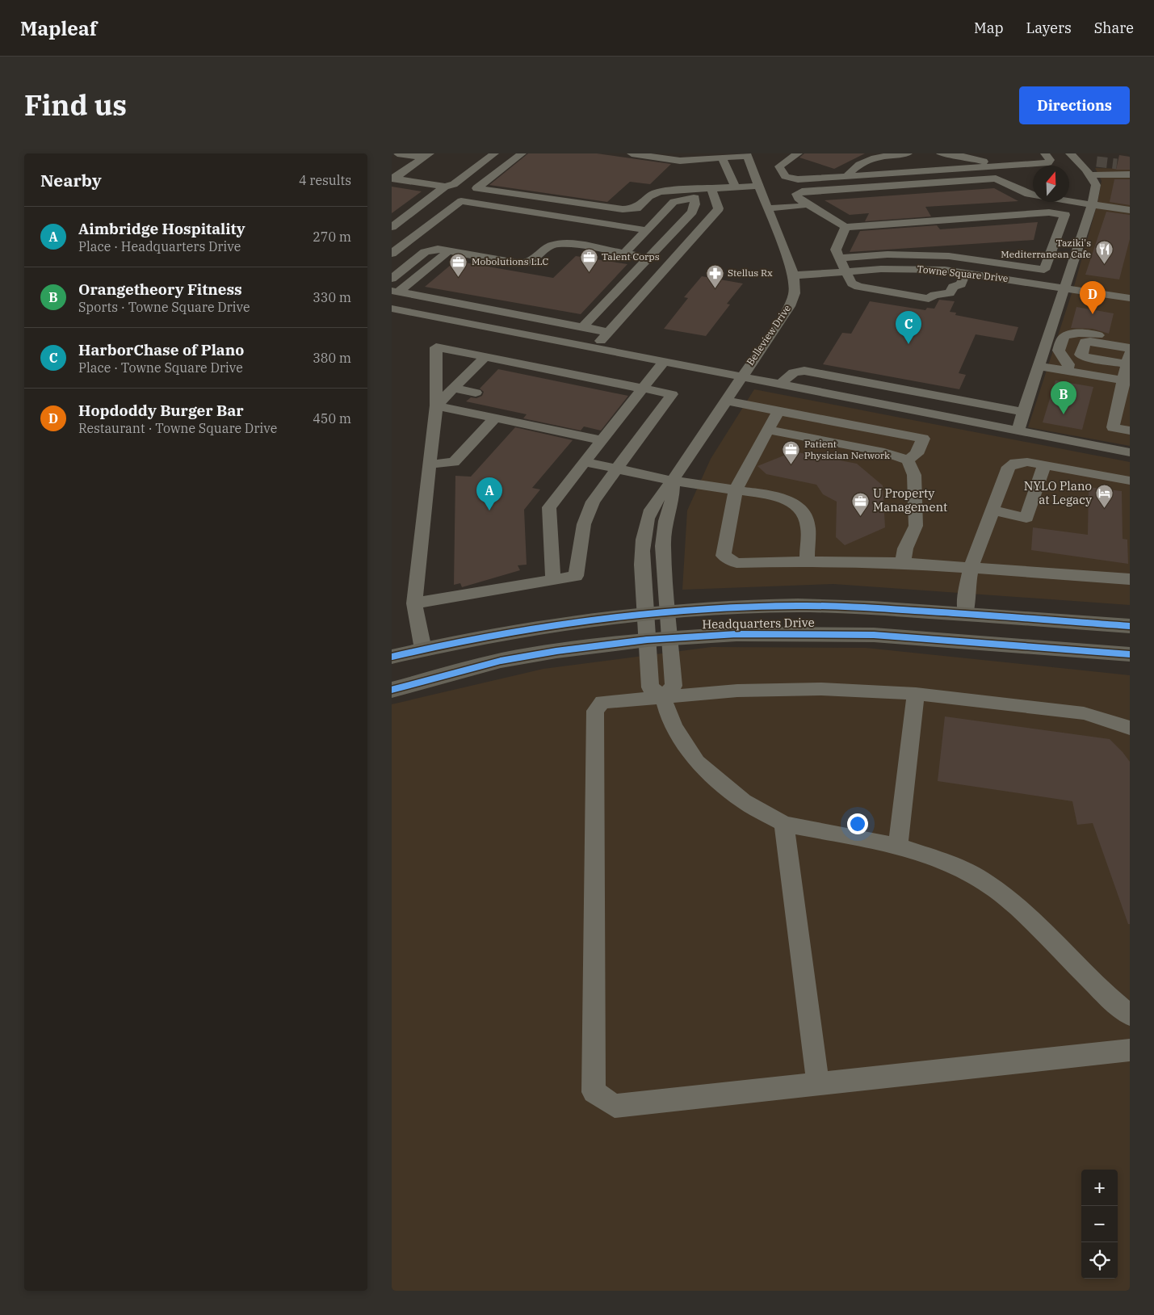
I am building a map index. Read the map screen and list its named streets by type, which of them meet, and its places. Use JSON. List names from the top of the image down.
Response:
{
  "streets": {
    "main road": ["Headquarters Drive"],
    "street": ["Towne Square Drive", "Belleview Drive"]
  },
  "crossings": [
    ["Towne Square Drive", "Belleview Drive"],
    ["Belleview Drive", "Headquarters Drive"]
  ],
  "places": {
    "restaurant": ["Taziki's Mediterranean Cafe"],
    "office": [
      "Talent Corps",
      "Mobolutions LLC",
      "Patient Physician Network",
      "U Property Management"
    ],
    "pharmacy": ["Stellus Rx"],
    "hotel": ["NYLO Plano at Legacy"]
  },
  "north": "top",
  "page": {
    "header": "Mapleaf",
    "nav": ["Map", "Layers", "Share"],
    "title": "Find us",
    "buttons": "Directions",
    "heading": ["Nearby", "4 results"],
    "list": [
      {
        "mark": "A",
        "name": "Aimbridge Hospitality",
        "note": "Place · Headquarters Drive",
        "value": "270 m"
      },
      {
        "mark": "B",
        "name": "Orangetheory Fitness",
        "note": "Sports · Towne Square Drive",
        "value": "330 m"
      },
      {
        "mark": "C",
        "name": "HarborChase of Plano",
        "note": "Place · Towne Square Drive",
        "value": "380 m"
      },
      {
        "mark": "D",
        "name": "Hopdoddy Burger Bar",
        "note": "Restaurant · Towne Square Drive",
        "value": "450 m"
      }
    ],
    "pins": [
      "D",
      "C",
      "B",
      "A"
    ],
    "map_buttons": ["+", "−"]
  }
}
